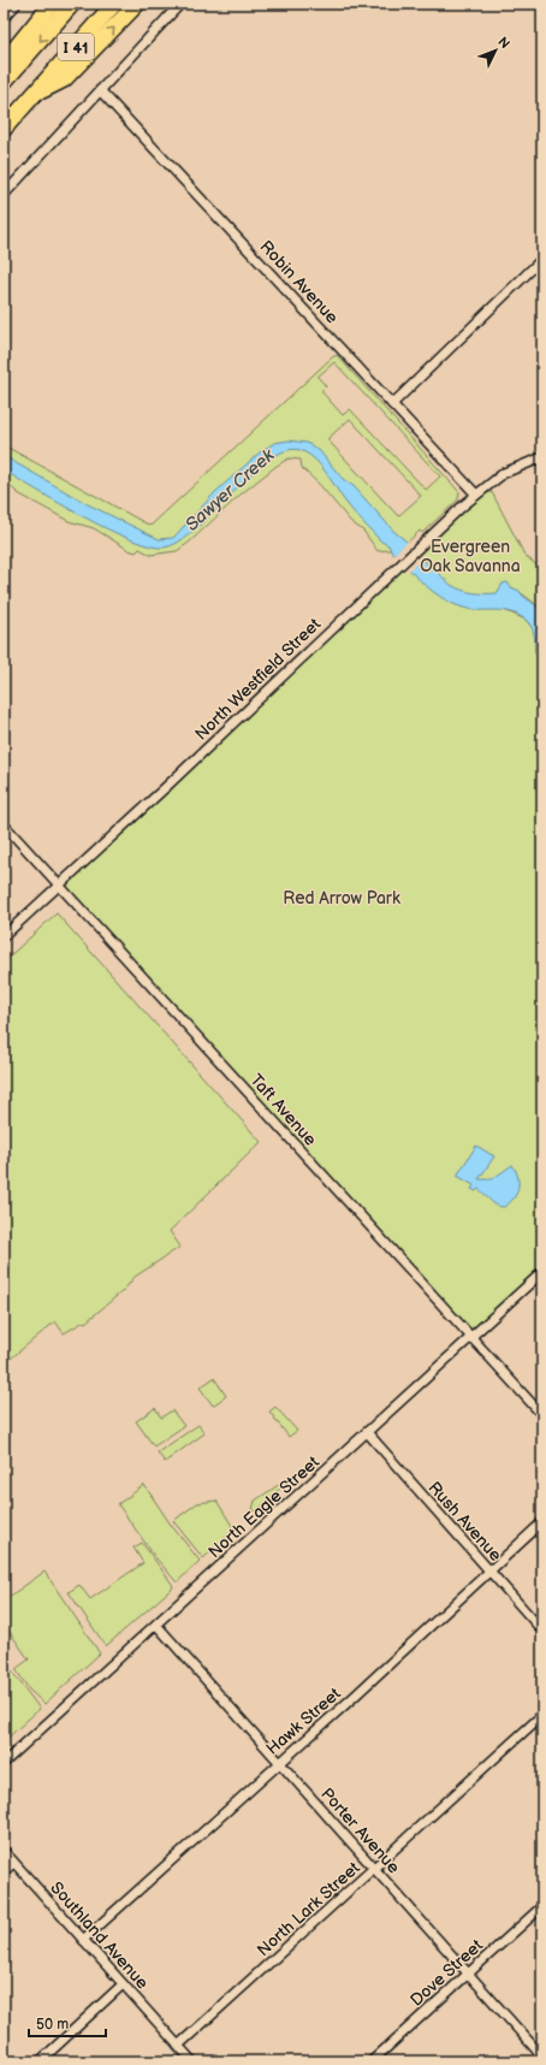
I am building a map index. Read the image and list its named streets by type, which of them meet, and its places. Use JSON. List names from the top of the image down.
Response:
{
  "streets": {
    "highway": ["I 41"],
    "street": [
      "Robin Avenue",
      "North Westfield Street",
      "Taft Avenue",
      "North Eagle Street",
      "Rush Avenue",
      "Hawk Street",
      "Porter Avenue",
      "North Lark Street",
      "Southland Avenue",
      "Dove Street"
    ]
  },
  "crossings": [
    ["Robin Avenue", "North Westfield Street"],
    ["North Westfield Street", "Taft Avenue"],
    ["Taft Avenue", "North Eagle Street"],
    ["North Eagle Street", "Rush Avenue"],
    ["North Eagle Street", "Porter Avenue"],
    ["Rush Avenue", "Hawk Street"],
    ["Hawk Street", "Porter Avenue"],
    ["Hawk Street", "Southland Avenue"],
    ["Porter Avenue", "North Lark Street"],
    ["Porter Avenue", "Dove Street"],
    ["North Lark Street", "Southland Avenue"]
  ],
  "water": ["Sawyer Creek"],
  "parks": ["Evergreen Oak Savanna", "Red Arrow Park"],
  "scale_bar": "50 m",
  "north": "top right"
}
